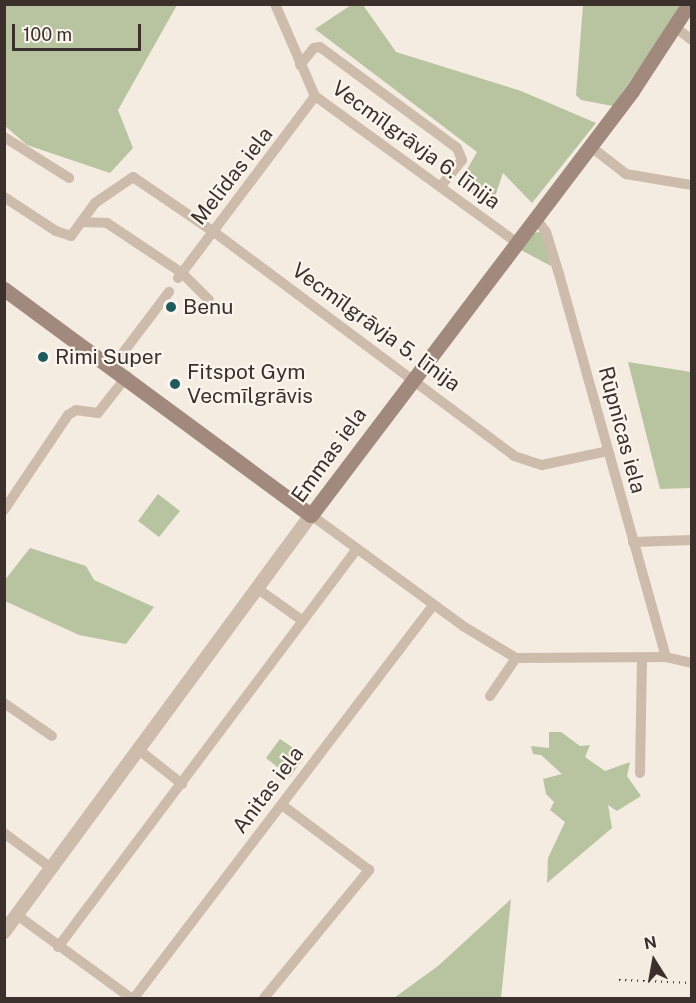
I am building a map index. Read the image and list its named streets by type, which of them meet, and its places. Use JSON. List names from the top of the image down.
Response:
{
  "streets": {
    "main road": ["Emmas iela"],
    "street": [
      "Vecmīlgrāvja 6. līnija",
      "Melīdas iela",
      "Vecmīlgrāvja 5. līnija",
      "Rūpnīcas iela",
      "Anitas iela"
    ]
  },
  "crossings": [
    ["Vecmīlgrāvja 6. līnija", "Melīdas iela"],
    ["Vecmīlgrāvja 6. līnija", "Emmas iela"],
    ["Melīdas iela", "Vecmīlgrāvja 5. līnija"],
    ["Vecmīlgrāvja 5. līnija", "Rūpnīcas iela"],
    ["Vecmīlgrāvja 5. līnija", "Emmas iela"],
    ["Rūpnīcas iela", "Emmas iela"]
  ],
  "places": ["Benu", "Rimi Super", "Fitspot Gym Vecmīlgrāvis"],
  "scale_bar": "100 m",
  "north": "top"
}
